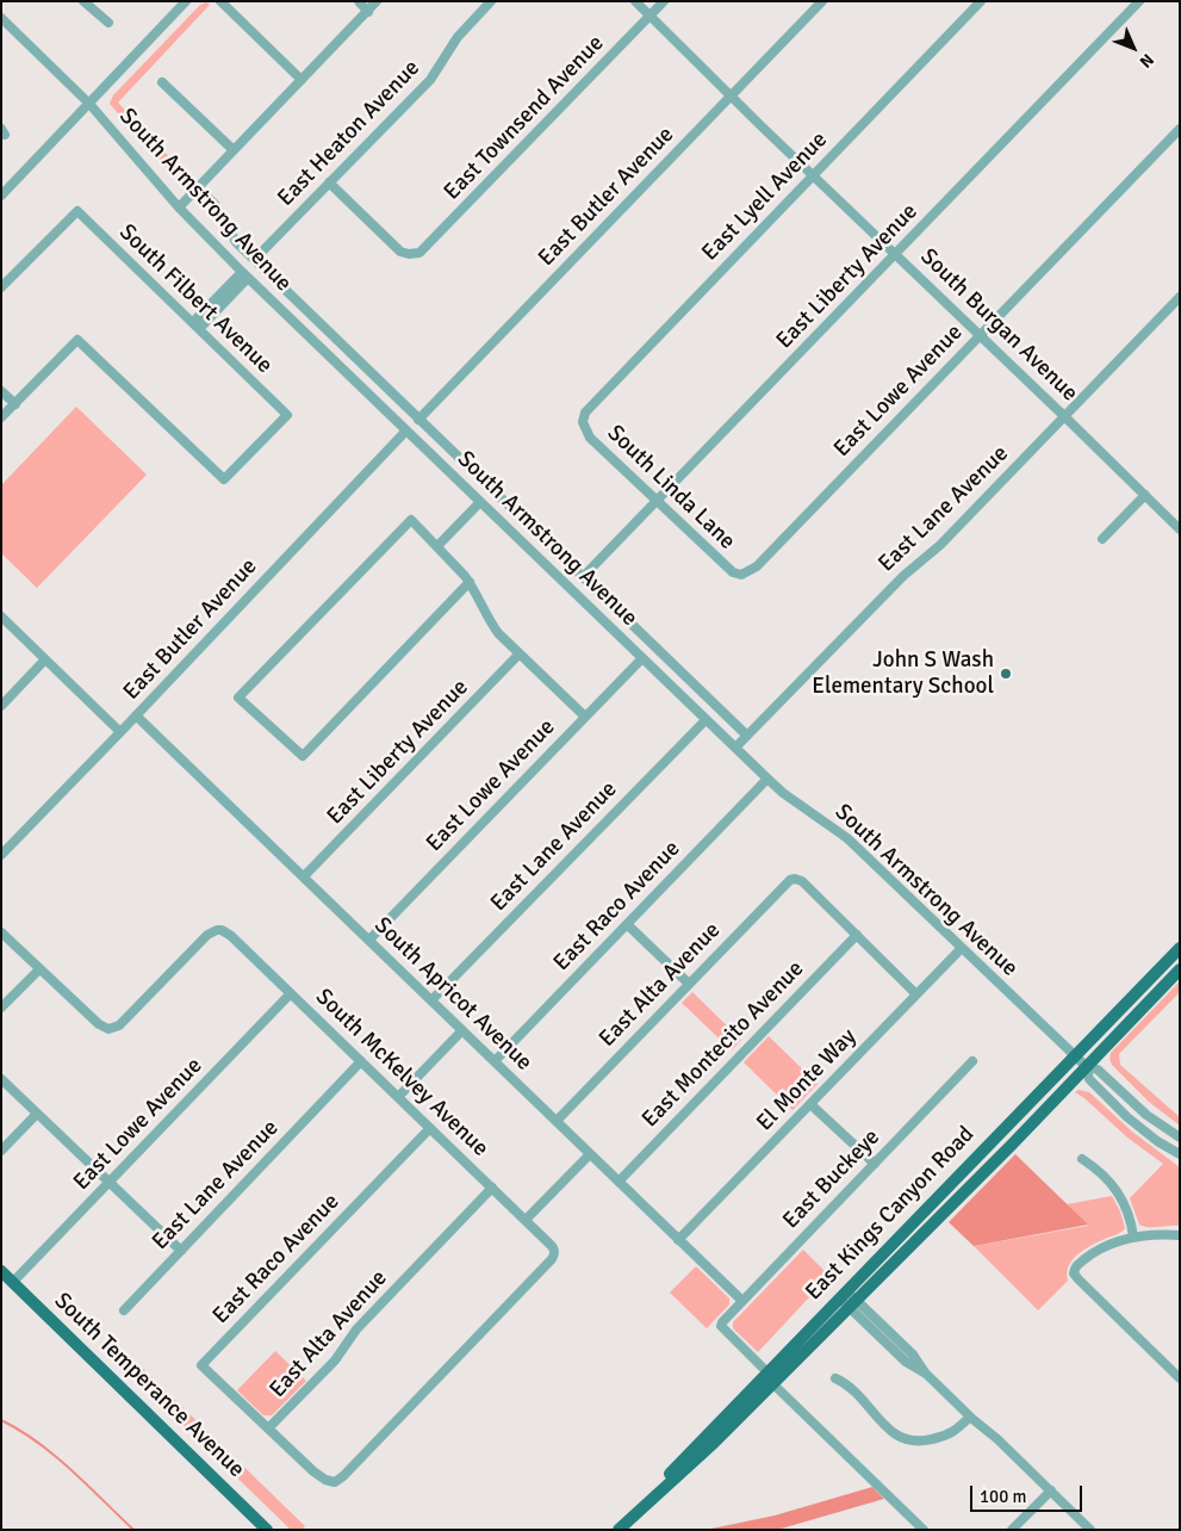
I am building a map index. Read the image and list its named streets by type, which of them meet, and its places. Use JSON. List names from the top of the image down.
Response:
{
  "streets": {
    "main road": ["East Kings Canyon Road", "South Temperance Avenue"],
    "street": [
      "East Townsend Avenue",
      "East Heaton Avenue",
      "East Butler Avenue",
      "East Lyell Avenue",
      "South Armstrong Avenue",
      "East Liberty Avenue",
      "South Filbert Avenue",
      "South Burgan Avenue",
      "East Lowe Avenue",
      "South Linda Lane",
      "East Lane Avenue",
      "East Raco Avenue",
      "East Alta Avenue",
      "South Apricot Avenue",
      "East Montecito Avenue",
      "South McKelvey Avenue",
      "El Monte Way",
      "East Buckeye"
    ]
  },
  "crossings": [
    ["East Townsend Avenue", "East Heaton Avenue"],
    ["East Townsend Avenue", "South Burgan Avenue"],
    ["East Heaton Avenue", "South Armstrong Avenue"],
    ["East Butler Avenue", "South Armstrong Avenue"],
    ["East Butler Avenue", "South Burgan Avenue"],
    ["East Butler Avenue", "South Apricot Avenue"],
    ["East Lyell Avenue", "South Burgan Avenue"],
    ["East Lyell Avenue", "South Linda Lane"],
    ["South Armstrong Avenue", "East Liberty Avenue"],
    ["South Armstrong Avenue", "East Lowe Avenue"],
    ["South Armstrong Avenue", "East Lane Avenue"],
    ["South Armstrong Avenue", "East Raco Avenue"],
    ["South Armstrong Avenue", "El Monte Way"],
    ["South Armstrong Avenue", "East Kings Canyon Road"],
    ["East Liberty Avenue", "South Burgan Avenue"],
    ["East Liberty Avenue", "South Linda Lane"],
    ["East Liberty Avenue", "South Apricot Avenue"],
    ["South Burgan Avenue", "East Lowe Avenue"],
    ["South Burgan Avenue", "East Lane Avenue"],
    ["East Lowe Avenue", "South Linda Lane"],
    ["East Lowe Avenue", "South Apricot Avenue"],
    ["East Lowe Avenue", "South McKelvey Avenue"],
    ["East Lowe Avenue", "South Temperance Avenue"],
    ["East Lane Avenue", "South Apricot Avenue"],
    ["East Lane Avenue", "South McKelvey Avenue"],
    ["East Raco Avenue", "East Alta Avenue"],
    ["East Raco Avenue", "South Apricot Avenue"],
    ["East Raco Avenue", "South McKelvey Avenue"],
    ["East Alta Avenue", "South Apricot Avenue"],
    ["East Alta Avenue", "East Montecito Avenue"],
    ["East Alta Avenue", "South McKelvey Avenue"],
    ["South Apricot Avenue", "East Montecito Avenue"],
    ["South Apricot Avenue", "El Monte Way"],
    ["South Apricot Avenue", "East Buckeye"],
    ["East Buckeye", "East Kings Canyon Road"]
  ],
  "places": ["John S Wash Elementary School"],
  "scale_bar": "100 m",
  "north": "bottom right"
}
